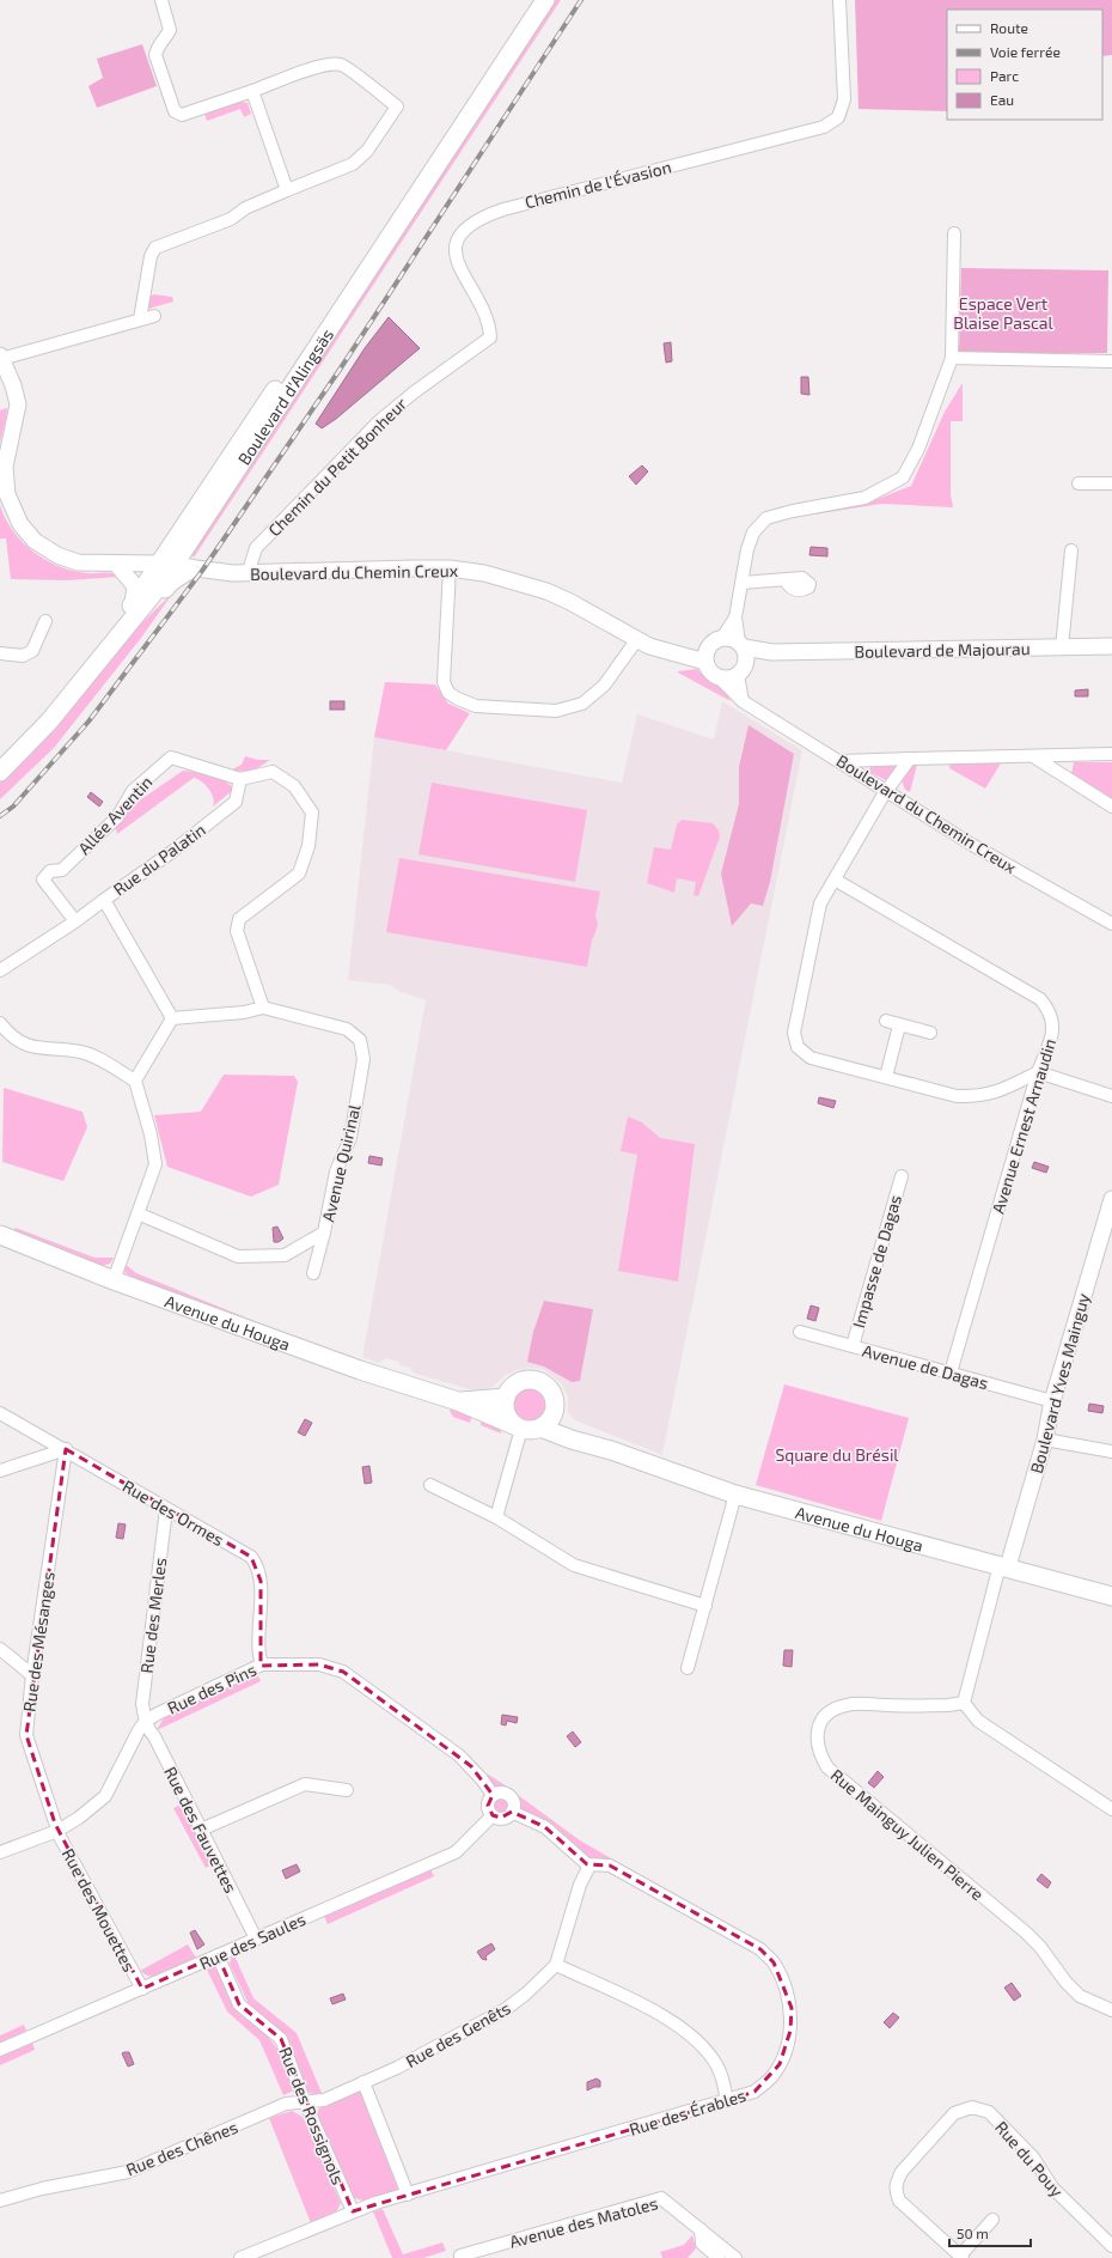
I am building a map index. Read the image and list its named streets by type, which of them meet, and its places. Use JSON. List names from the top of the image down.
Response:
{
  "streets": {
    "main road": ["Boulevard d'Alingsäs", "Avenue du Houga"],
    "street": [
      "Chemin de l'Évasion",
      "Chemin du Petit Bonheur",
      "Boulevard du Chemin Creux",
      "Boulevard de Majourau",
      "Allée Aventin",
      "Rue du Palatin",
      "Avenue Ernest Arnaudin",
      "Avenue Quirinal",
      "Impasse de Dagas",
      "Avenue de Dagas",
      "Boulevard Yves Mainguy",
      "Rue des Ormes",
      "Rue des Merles",
      "Rue des Mésanges",
      "Rue des Pins",
      "Rue des Fauvettes",
      "Rue Mainguy Julien Pierre",
      "Rue des Mouettes",
      "Rue des Saules",
      "Rue des Genêts",
      "Rue des Érables",
      "Rue des Rossignols",
      "Rue des Chênes",
      "Rue du Pouy",
      "Avenue des Matoles"
    ]
  },
  "crossings": [
    ["Chemin de l'Évasion", "Chemin du Petit Bonheur"],
    ["Boulevard d'Alingsäs", "Boulevard du Chemin Creux"],
    ["Chemin du Petit Bonheur", "Boulevard du Chemin Creux"],
    ["Boulevard du Chemin Creux", "Boulevard de Majourau"],
    ["Allée Aventin", "Rue du Palatin"],
    ["Rue du Palatin", "Avenue Quirinal"],
    ["Avenue Ernest Arnaudin", "Avenue de Dagas"],
    ["Impasse de Dagas", "Avenue de Dagas"],
    ["Avenue du Houga", "Boulevard Yves Mainguy"],
    ["Avenue de Dagas", "Boulevard Yves Mainguy"],
    ["Rue des Ormes", "Rue des Merles"],
    ["Rue des Ormes", "Rue des Mésanges"],
    ["Rue des Ormes", "Rue des Pins"],
    ["Rue des Merles", "Rue des Pins"],
    ["Rue des Merles", "Rue des Fauvettes"],
    ["Rue des Mésanges", "Rue des Pins"],
    ["Rue des Mésanges", "Rue des Mouettes"],
    ["Rue des Pins", "Rue des Fauvettes"],
    ["Rue des Pins", "Rue des Mouettes"],
    ["Rue des Pins", "Rue des Saules"],
    ["Rue des Fauvettes", "Rue des Saules"],
    ["Rue des Mouettes", "Rue des Saules"],
    ["Rue des Saules", "Rue des Rossignols"],
    ["Rue des Genêts", "Rue des Rossignols"],
    ["Rue des Genêts", "Rue des Chênes"],
    ["Rue des Érables", "Rue des Rossignols"],
    ["Rue des Rossignols", "Rue des Chênes"]
  ],
  "parks": ["Espace Vert Blaise Pascal", "Square du Brésil"],
  "legend": [
    "Route",
    "Voie ferrée",
    "Parc",
    "Eau"
  ],
  "scale_bar": "50 m"
}
